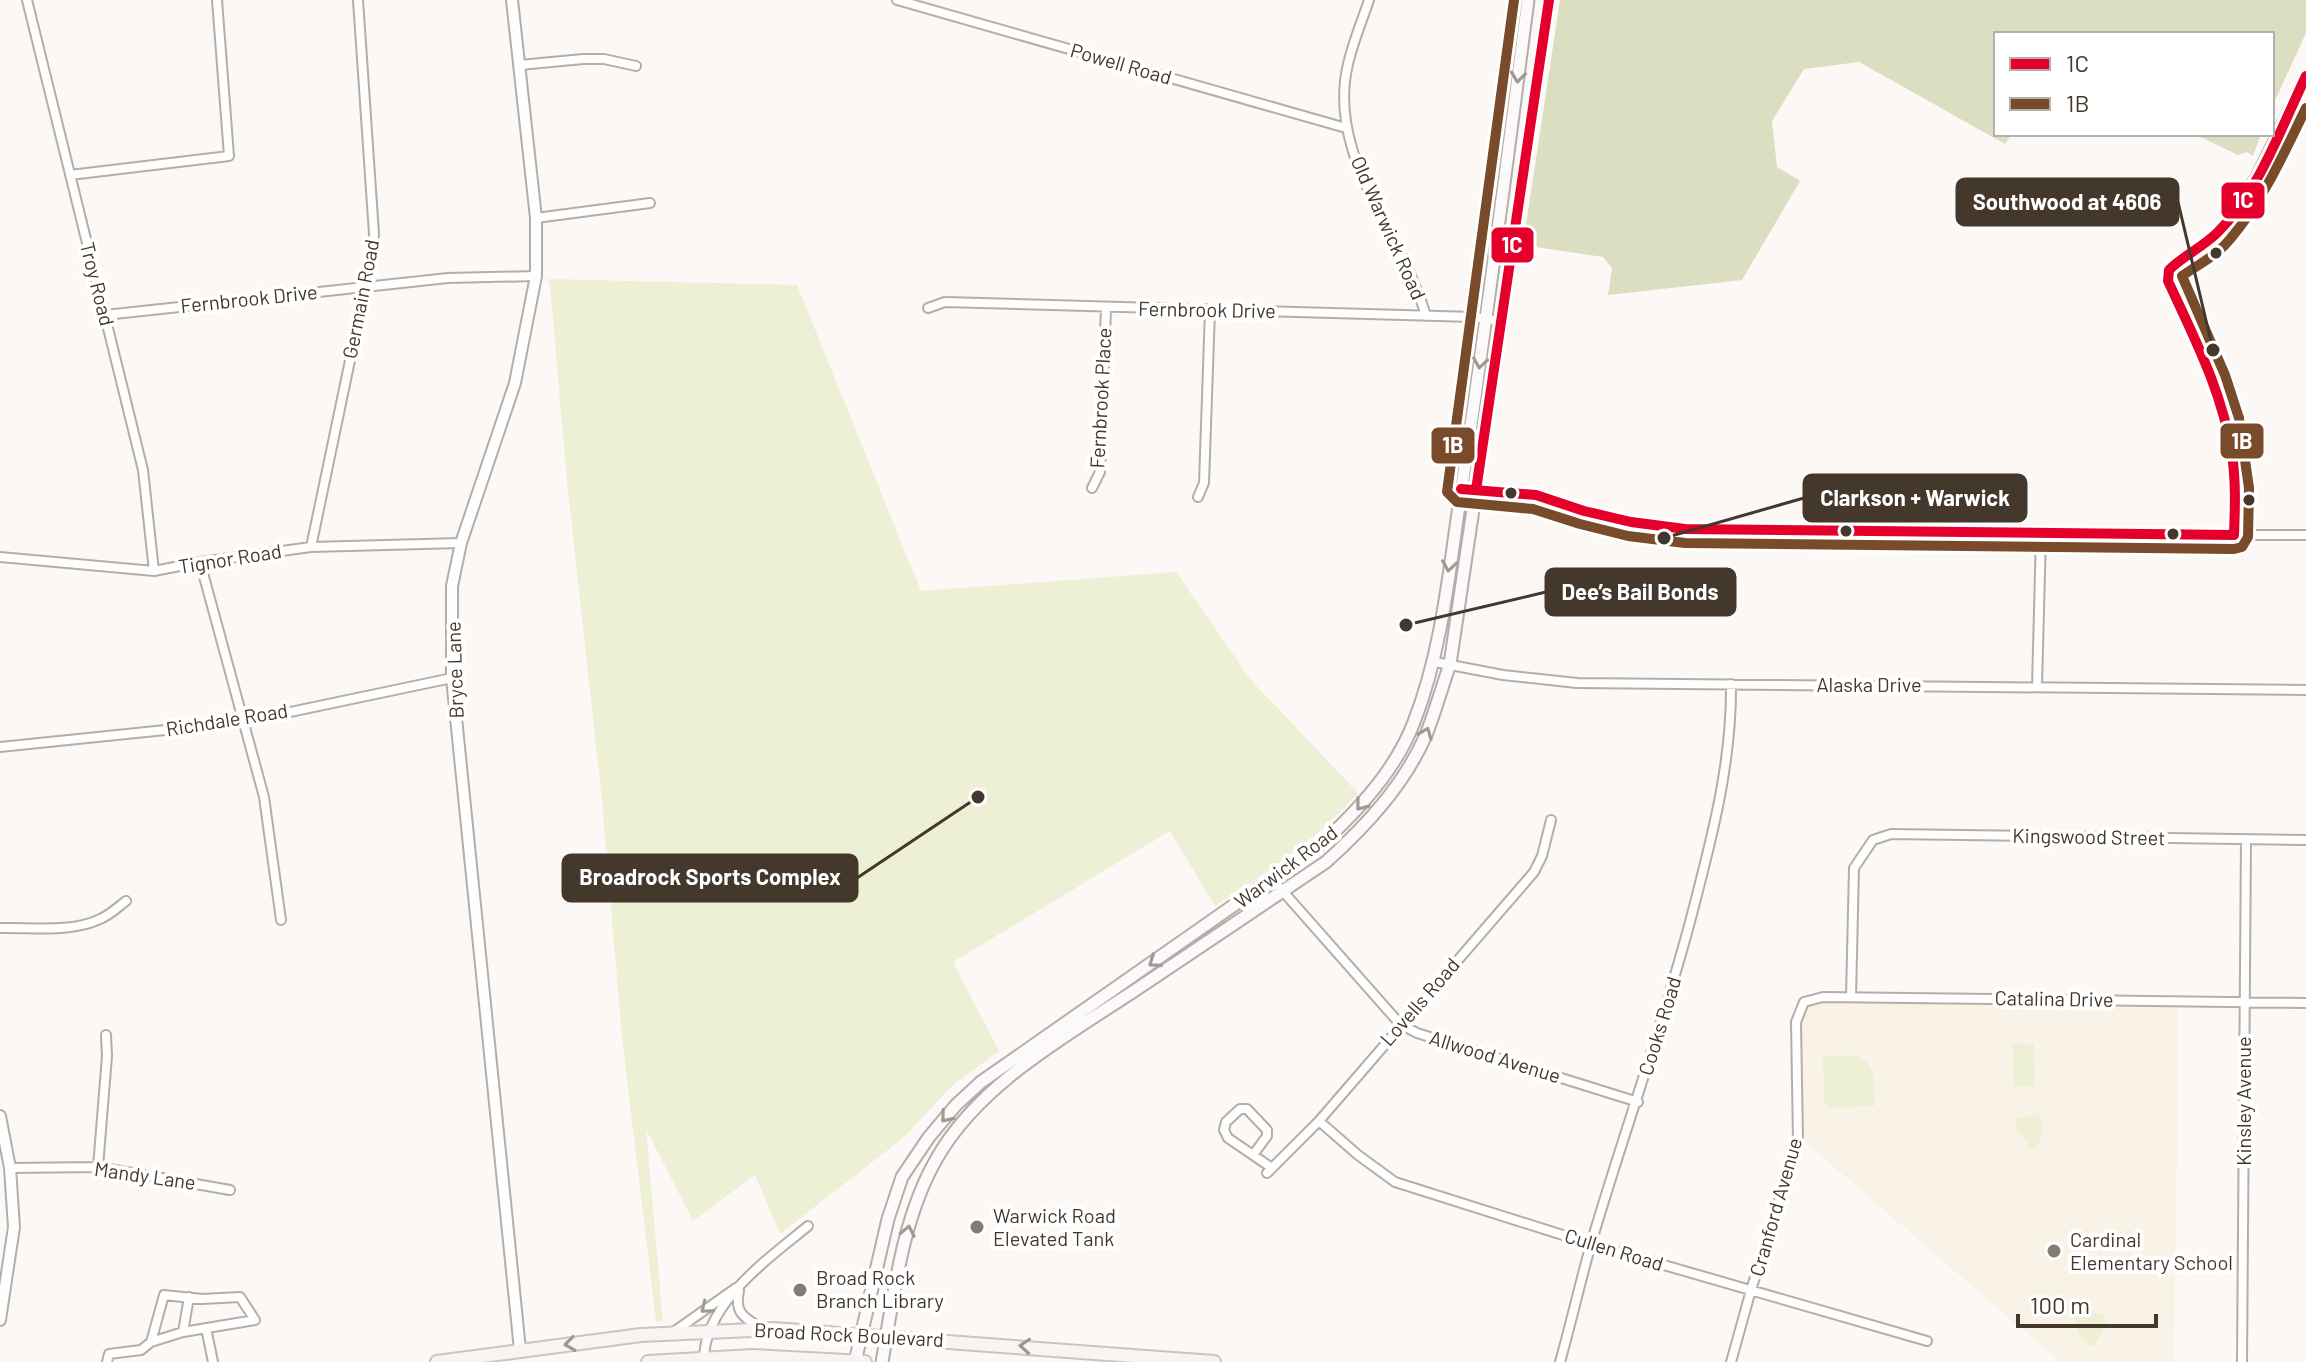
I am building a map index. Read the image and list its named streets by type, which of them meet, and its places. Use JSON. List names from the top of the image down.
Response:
{
  "streets": {
    "main road": ["Warwick Road", "Broad Rock Boulevard"],
    "street": [
      "Powell Road",
      "Old Warwick Road",
      "Troy Road",
      "Fernbrook Drive",
      "Germain Road",
      "Fernbrook Place",
      "Tignor Road",
      "Bryce Lane",
      "Alaska Drive",
      "Richdale Road",
      "Kingswood Street",
      "Catalina Drive",
      "Lovells Road",
      "Cooks Road",
      "Allwood Avenue",
      "Kinsley Avenue",
      "Mandy Lane",
      "Cranford Avenue",
      "Cullen Road"
    ]
  },
  "crossings": [
    ["Powell Road", "Old Warwick Road"],
    ["Old Warwick Road", "Fernbrook Drive"],
    ["Troy Road", "Fernbrook Drive"],
    ["Troy Road", "Tignor Road"],
    ["Fernbrook Drive", "Germain Road"],
    ["Fernbrook Drive", "Fernbrook Place"],
    ["Fernbrook Drive", "Bryce Lane"],
    ["Fernbrook Drive", "Warwick Road"],
    ["Germain Road", "Tignor Road"],
    ["Tignor Road", "Bryce Lane"],
    ["Bryce Lane", "Richdale Road"],
    ["Bryce Lane", "Broad Rock Boulevard"],
    ["Alaska Drive", "Warwick Road"],
    ["Alaska Drive", "Cooks Road"],
    ["Kingswood Street", "Catalina Drive"],
    ["Kingswood Street", "Kinsley Avenue"],
    ["Warwick Road", "Allwood Avenue"],
    ["Warwick Road", "Broad Rock Boulevard"],
    ["Catalina Drive", "Kinsley Avenue"],
    ["Catalina Drive", "Cranford Avenue"],
    ["Lovells Road", "Allwood Avenue"],
    ["Lovells Road", "Cullen Road"],
    ["Cooks Road", "Allwood Avenue"],
    ["Cooks Road", "Cullen Road"],
    ["Cranford Avenue", "Cullen Road"]
  ],
  "one_way": ["Broad Rock Boulevard"],
  "places": [
    "Southwood at 4606",
    "Clarkson + Warwick",
    "Dee’s Bail Bonds",
    "Broadrock Sports Complex",
    "Warwick Road Elevated Tank",
    "Cardinal Elementary School",
    "Broad Rock Branch Library"
  ],
  "lines": ["transit line 1C", "transit line 1B"],
  "legend": ["1C", "1B"],
  "scale_bar": "100 m"
}
